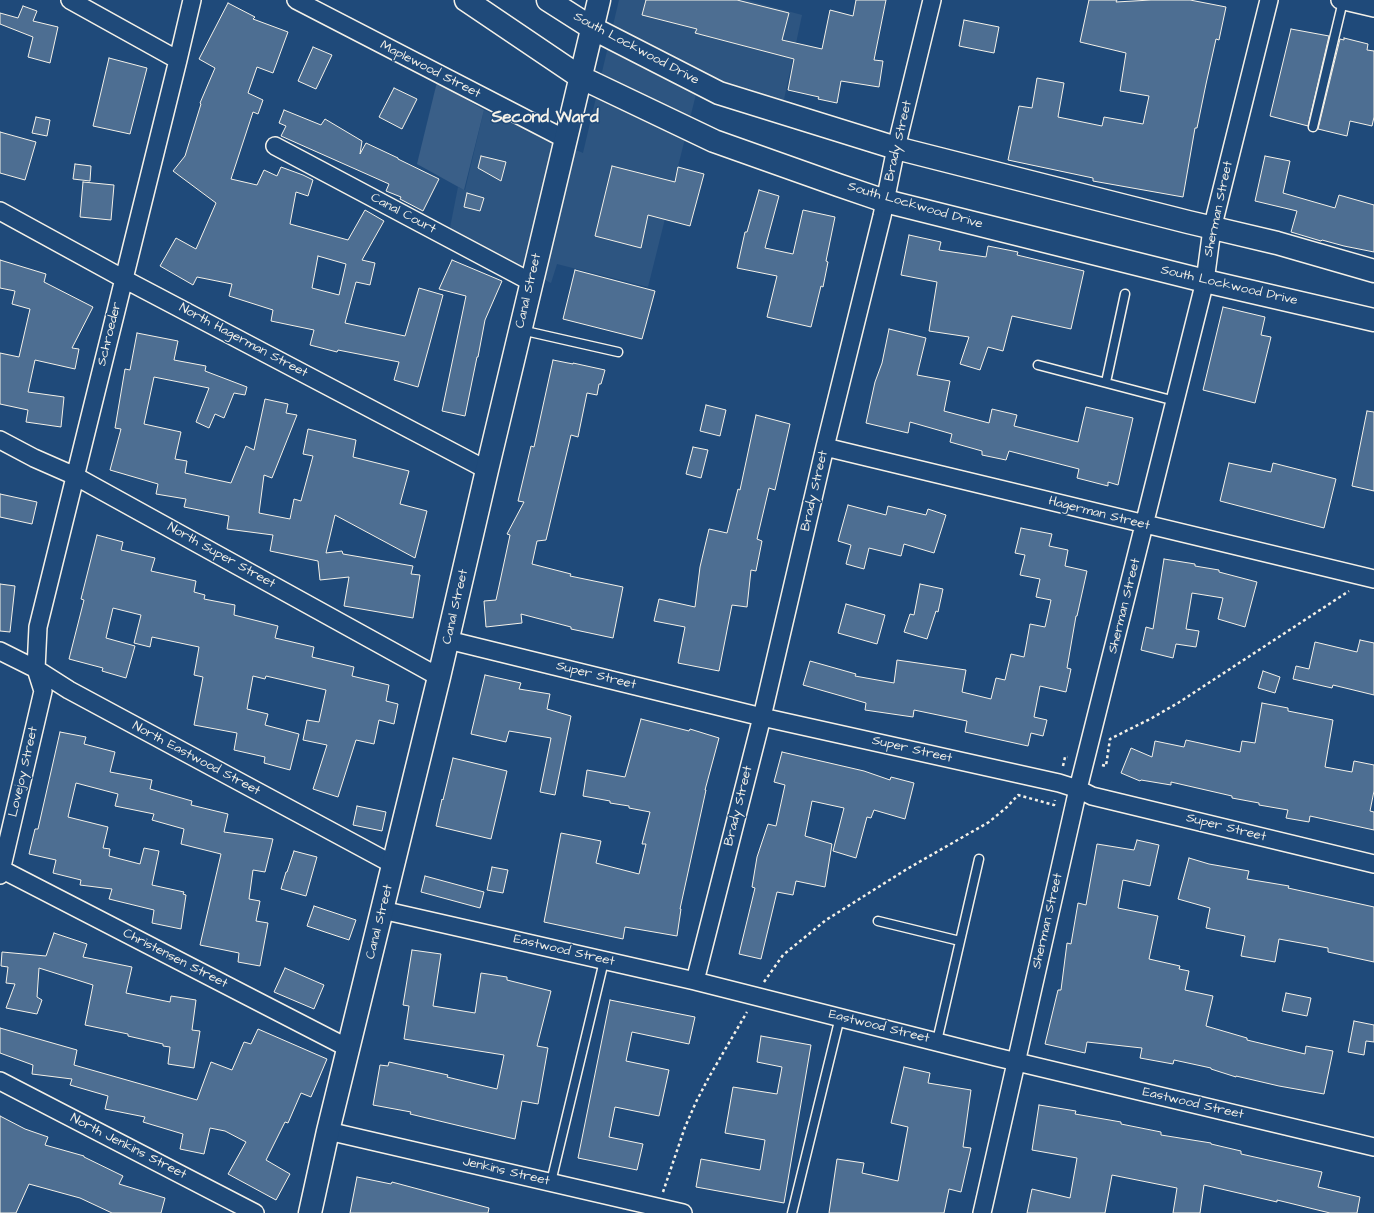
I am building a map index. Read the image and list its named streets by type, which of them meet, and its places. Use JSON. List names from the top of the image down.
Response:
{
  "streets": {
    "main road": ["South Lockwood Drive", "Canal Street"],
    "street": [
      "Maplewood Street",
      "Brady Street",
      "Sherman Street",
      "Canal Court",
      "Schroeder",
      "North Hagerman Street",
      "Hagerman Street",
      "North Super Street",
      "Super Street",
      "North Eastwood Street",
      "Lovejoy Street",
      "Eastwood Street",
      "Christensen Street",
      "North Jenkins Street",
      "Jenkins Street"
    ]
  },
  "crossings": [
    ["South Lockwood Drive", "Brady Street"],
    ["South Lockwood Drive", "Sherman Street"],
    ["South Lockwood Drive", "Canal Street"],
    ["Maplewood Street", "Canal Street"],
    ["Brady Street", "Hagerman Street"],
    ["Brady Street", "Super Street"],
    ["Brady Street", "Eastwood Street"],
    ["Sherman Street", "Hagerman Street"],
    ["Sherman Street", "Super Street"],
    ["Sherman Street", "Eastwood Street"],
    ["Canal Court", "Canal Street"],
    ["Canal Street", "North Hagerman Street"],
    ["Canal Street", "North Super Street"],
    ["Canal Street", "Super Street"],
    ["Canal Street", "North Eastwood Street"],
    ["Canal Street", "Eastwood Street"],
    ["Canal Street", "Christensen Street"],
    ["Canal Street", "Jenkins Street"],
    ["Schroeder", "North Hagerman Street"],
    ["Schroeder", "North Super Street"],
    ["Schroeder", "North Eastwood Street"],
    ["Schroeder", "Lovejoy Street"],
    ["North Eastwood Street", "Lovejoy Street"],
    ["Lovejoy Street", "Christensen Street"]
  ],
  "districts": ["Second Ward"]
}
